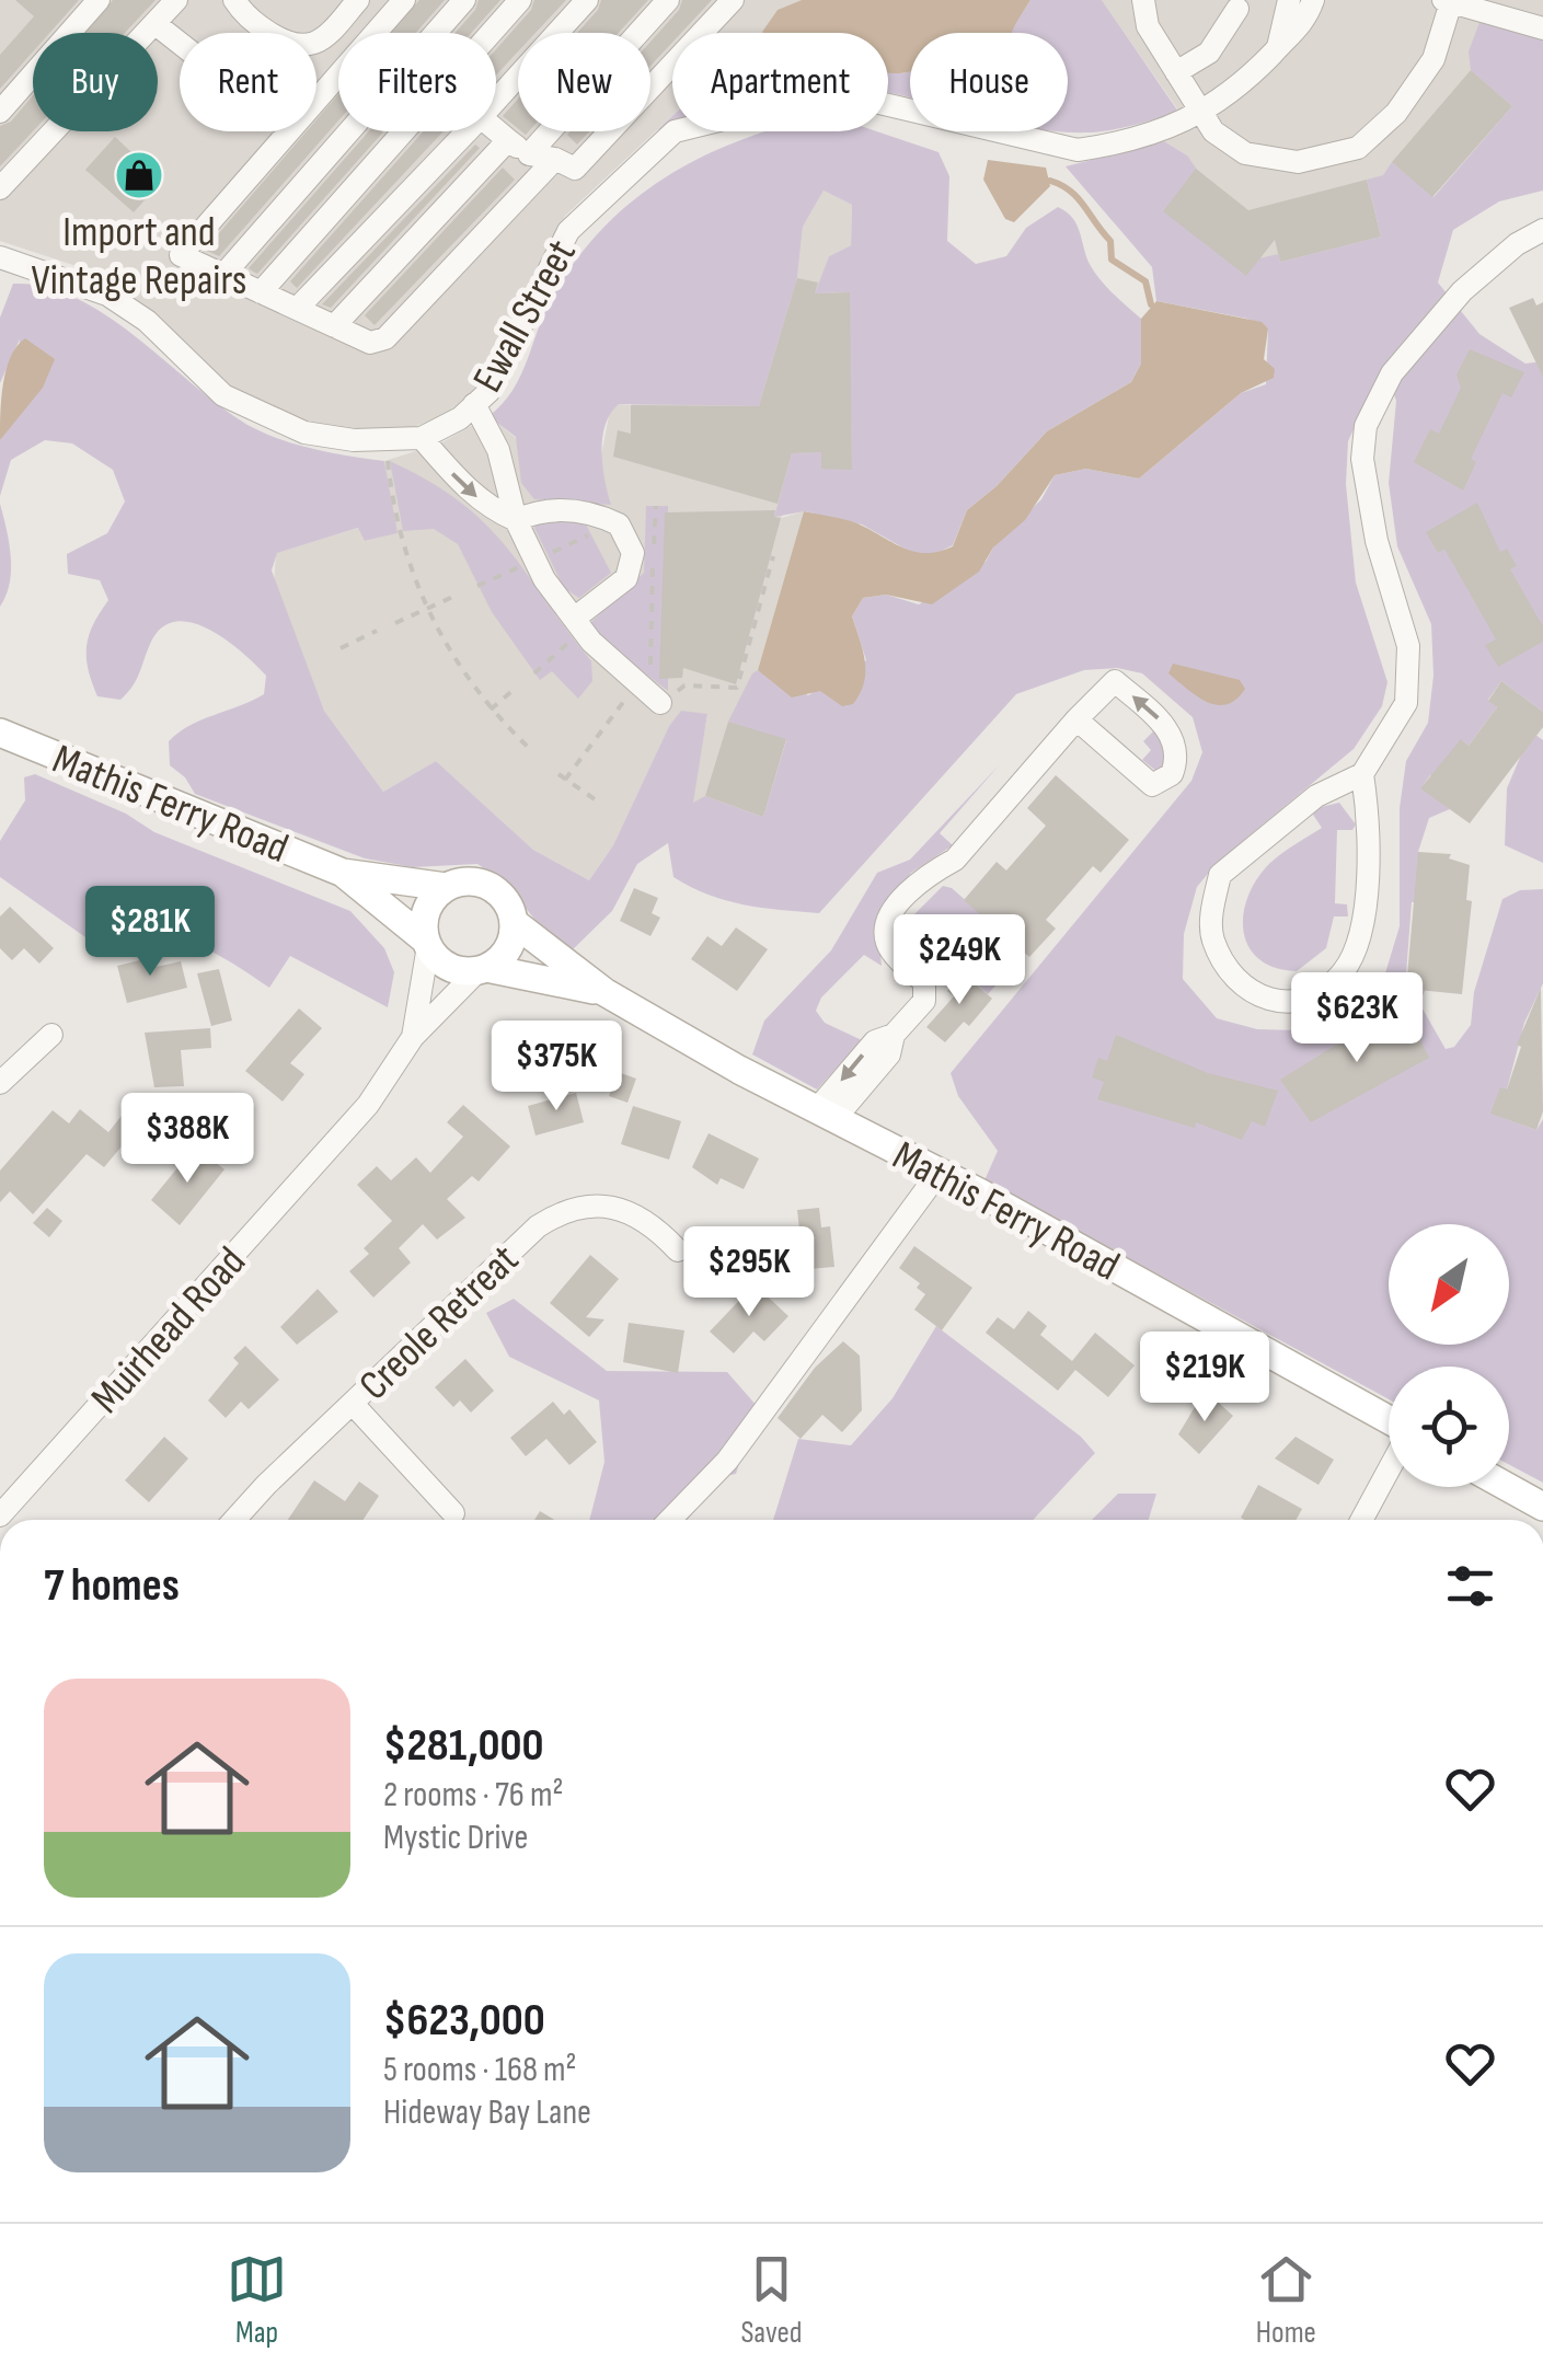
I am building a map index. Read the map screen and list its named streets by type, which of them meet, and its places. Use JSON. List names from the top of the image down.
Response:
{
  "streets": {
    "main road": ["Mathis Ferry Road"],
    "street": ["Ewall Street", "Creole Retreat", "Muirhead Road"]
  },
  "crossings": [
    ["Mathis Ferry Road", "Muirhead Road"]
  ],
  "places": {
    "shop": ["Import and Vintage Repairs"]
  },
  "north": "bottom left",
  "page": {
    "chip": [
      "Buy",
      "Rent",
      "Filters",
      "New",
      "Apartment",
      "House"
    ],
    "price": [
      "$281K",
      "$249K",
      "$623K",
      "$375K",
      "$388K",
      "$295K",
      "$219K"
    ],
    "heading": "7 homes",
    "list": [
      {
        "name": "$281,000",
        "note": "2 rooms · 76 m² · Mystic Drive"
      },
      {
        "name": "$623,000",
        "note": "5 rooms · 168 m² · Hideway Bay Lane"
      }
    ],
    "tabs": ["Map", "Saved", "Home"]
  }
}
